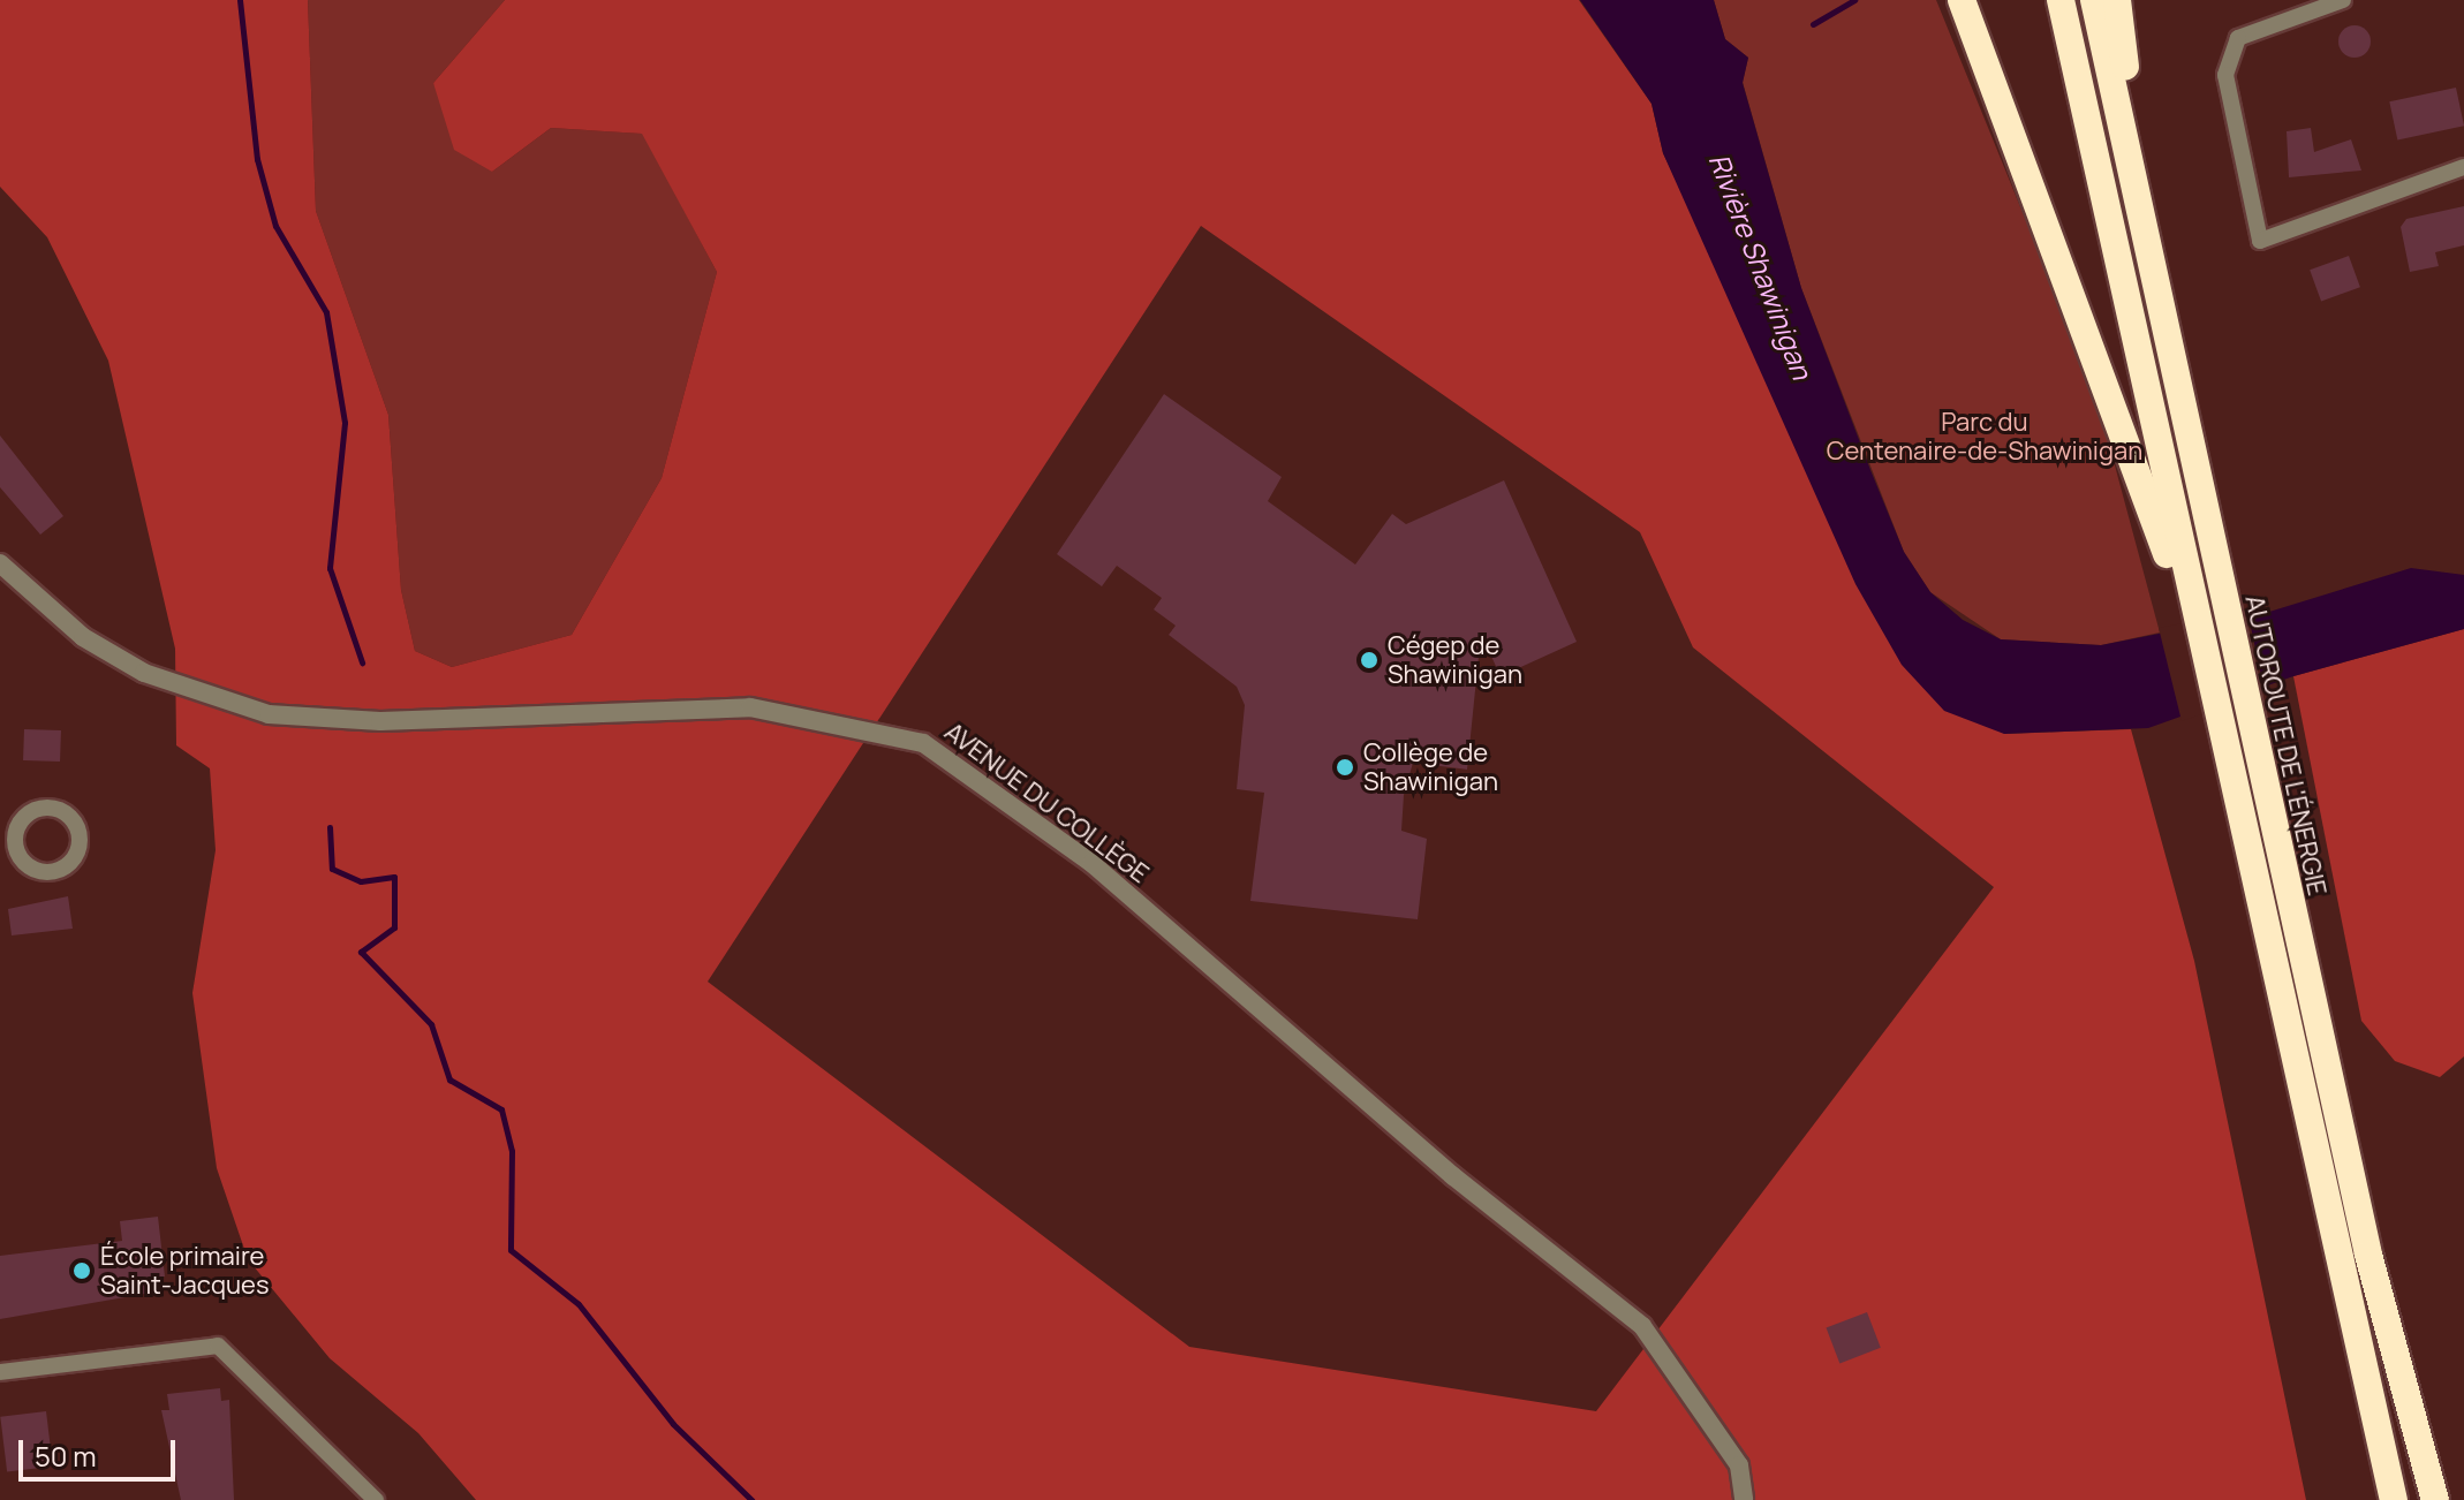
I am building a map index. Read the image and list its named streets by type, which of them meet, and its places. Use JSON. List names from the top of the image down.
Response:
{
  "streets": {
    "highway": ["AUTOROUTE DE L'ÉNERGIE"],
    "street": ["AVENUE DU COLLÈGE"]
  },
  "water": ["Rivière Shawinigan"],
  "parks": ["Parc du Centenaire-de-Shawinigan"],
  "places": ["Cégep de Shawinigan", "Collège de Shawinigan", "École primaire Saint-Jacques"],
  "scale_bar": "50 m"
}
